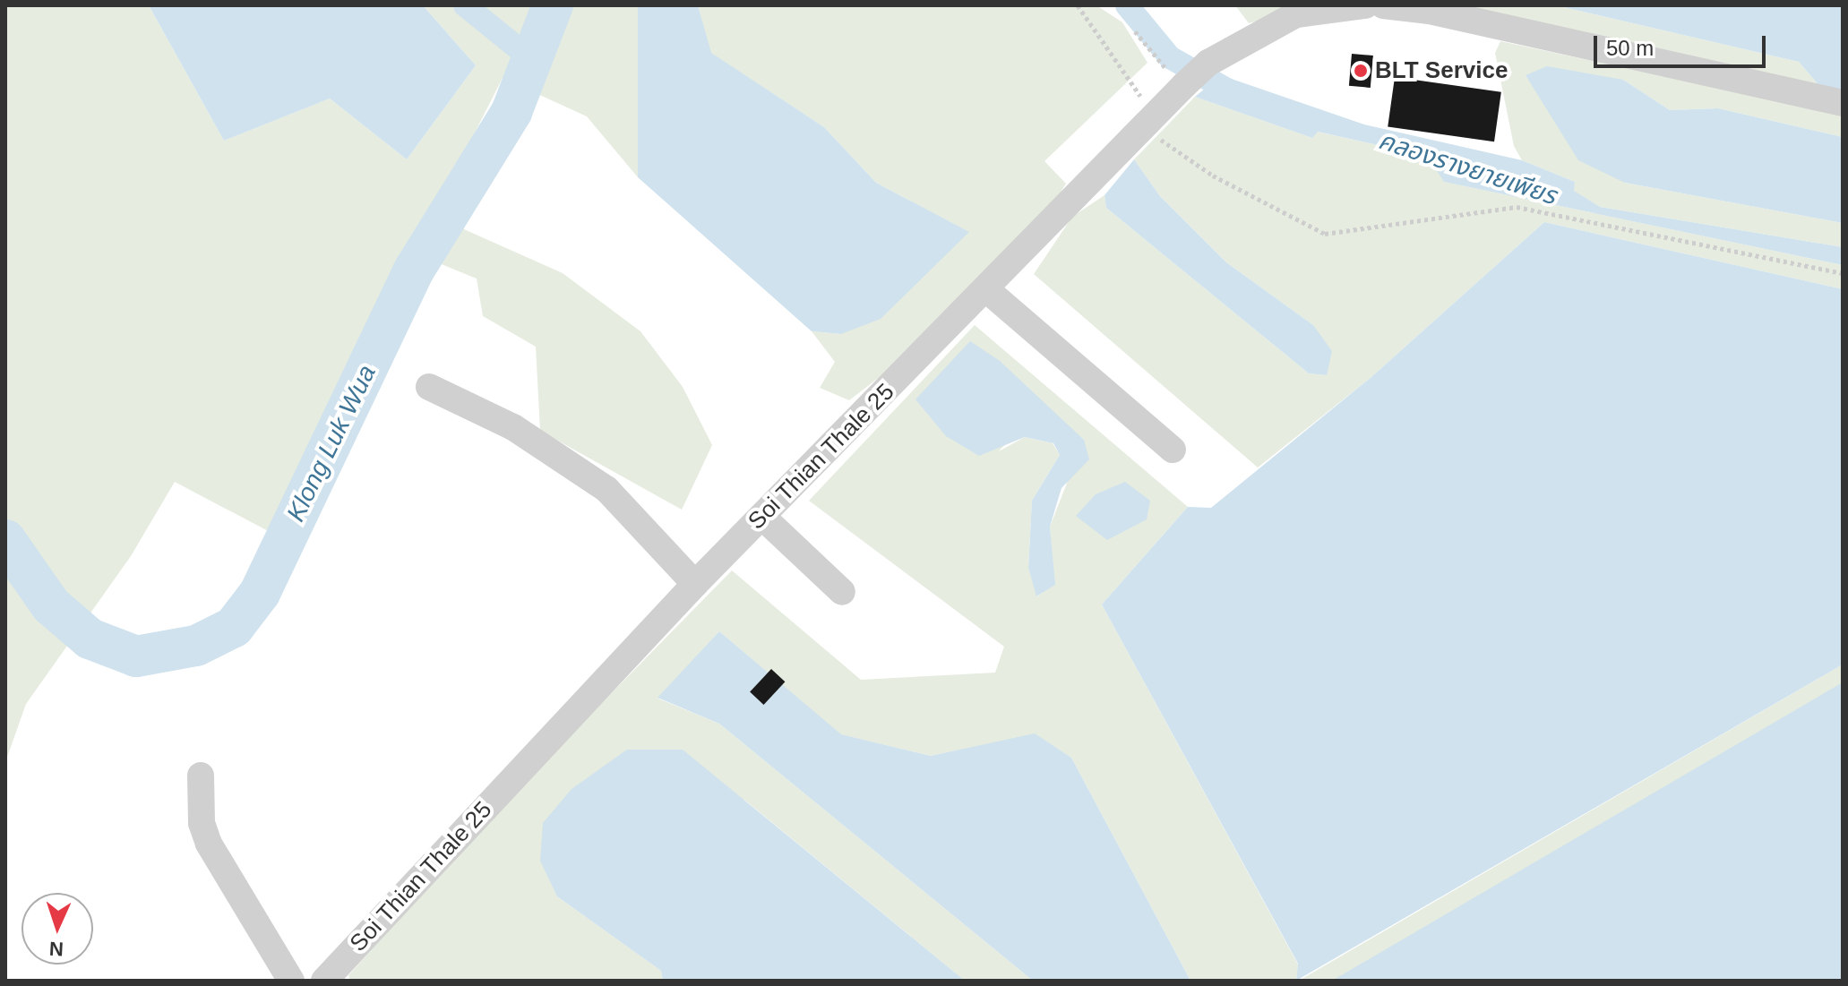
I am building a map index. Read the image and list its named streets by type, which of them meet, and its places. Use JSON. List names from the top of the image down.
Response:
{
  "streets": {
    "street": ["Soi Thian Thale 25"]
  },
  "water": ["คลองรางยายเพียร", "Klong Luk Wua"],
  "places": ["BLT Service"],
  "scale_bar": "50 m",
  "north": "bottom"
}
